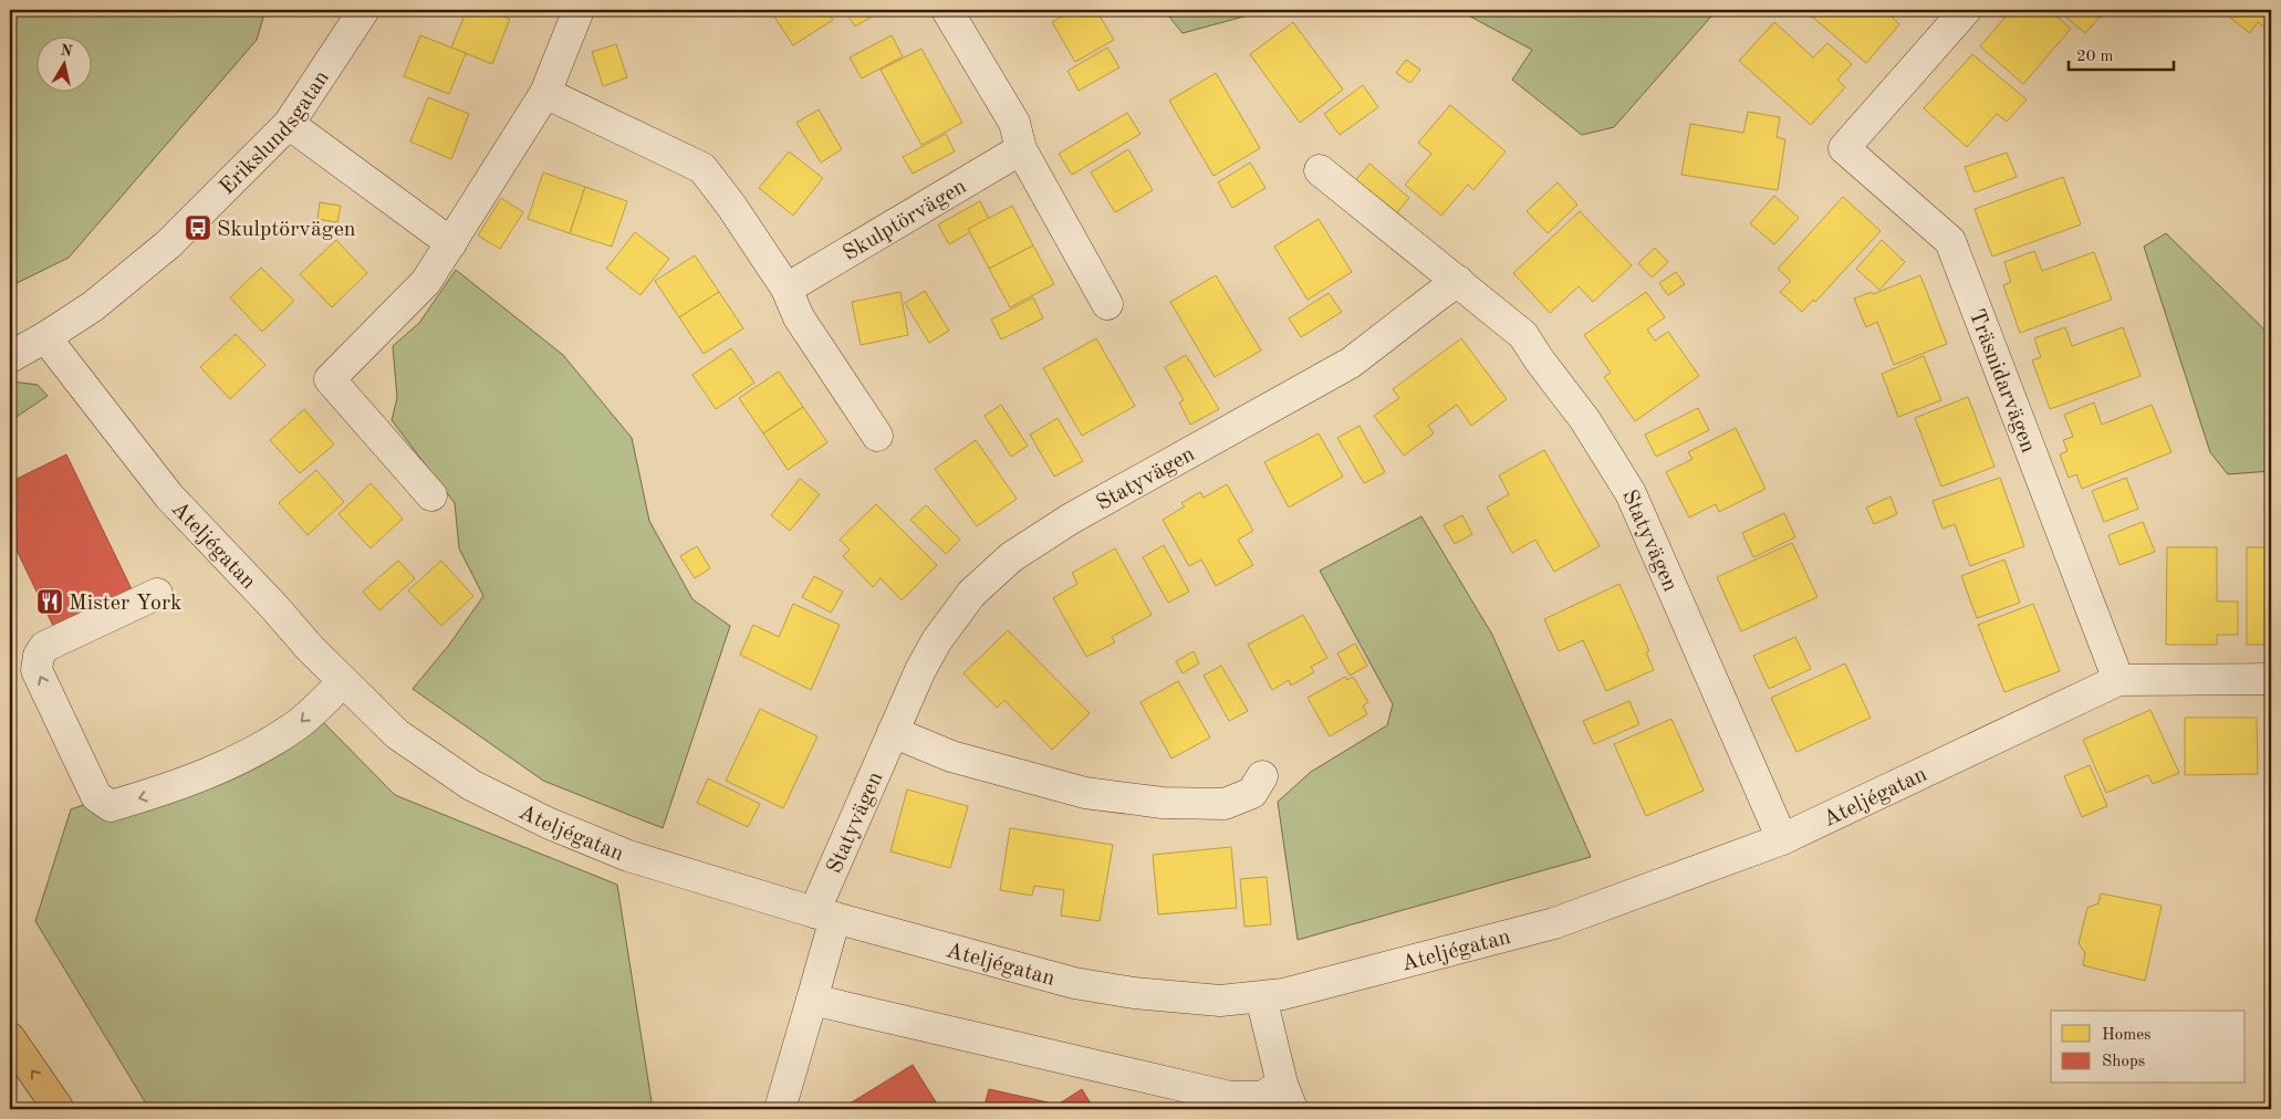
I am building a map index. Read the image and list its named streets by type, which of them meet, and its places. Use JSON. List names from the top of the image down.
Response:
{
  "streets": {
    "street": [
      "Erikslundsgatan",
      "Skulptörvägen",
      "Träsnidarvägen",
      "Statyvägen",
      "Ateljégatan"
    ]
  },
  "crossings": [
    ["Erikslundsgatan", "Ateljégatan"],
    ["Träsnidarvägen", "Ateljégatan"],
    ["Statyvägen", "Ateljégatan"]
  ],
  "places": {
    "bus stop": ["Skulptörvägen"],
    "restaurant": ["Mister York"]
  },
  "legend": ["Homes", "Shops"],
  "scale_bar": "20 m",
  "north": "top"
}
